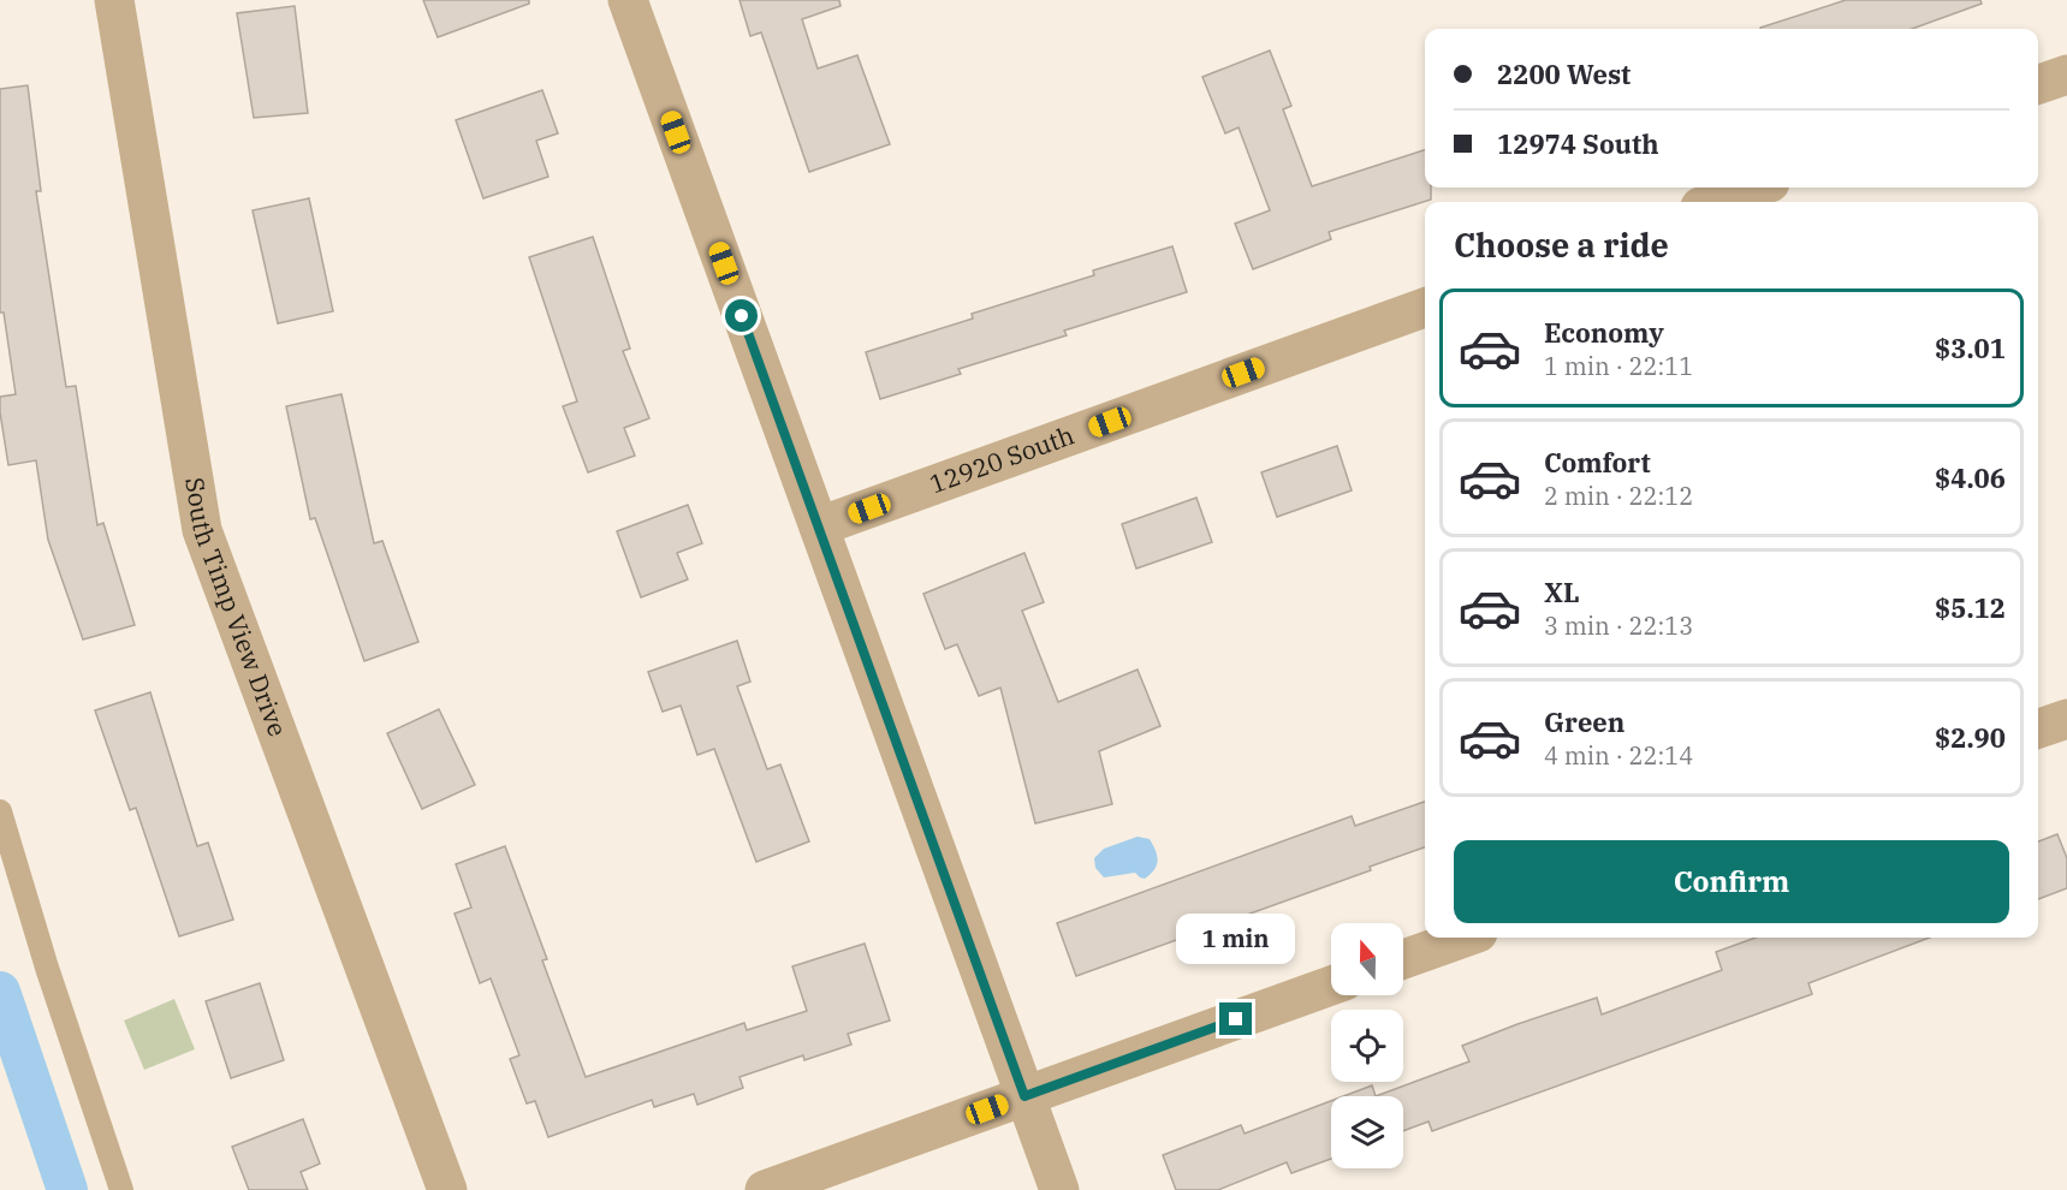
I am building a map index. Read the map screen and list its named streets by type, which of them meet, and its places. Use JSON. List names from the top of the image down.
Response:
{
  "streets": {
    "street": ["12920 South", "South Timp View Drive"]
  },
  "north": "top",
  "page": {
    "banner": ["2200 West", "12974 South"],
    "heading": "Choose a ride",
    "list": [
      {
        "name": "Economy",
        "note": "1 min · 22:11",
        "value": "$3.01"
      },
      {
        "name": "Comfort",
        "note": "2 min · 22:12",
        "value": "$4.06"
      },
      {
        "name": "XL",
        "note": "3 min · 22:13",
        "value": "$5.12"
      },
      {
        "name": "Green",
        "note": "4 min · 22:14",
        "value": "$2.90"
      }
    ],
    "buttons": "Confirm",
    "bubble": "1 min"
  }
}
